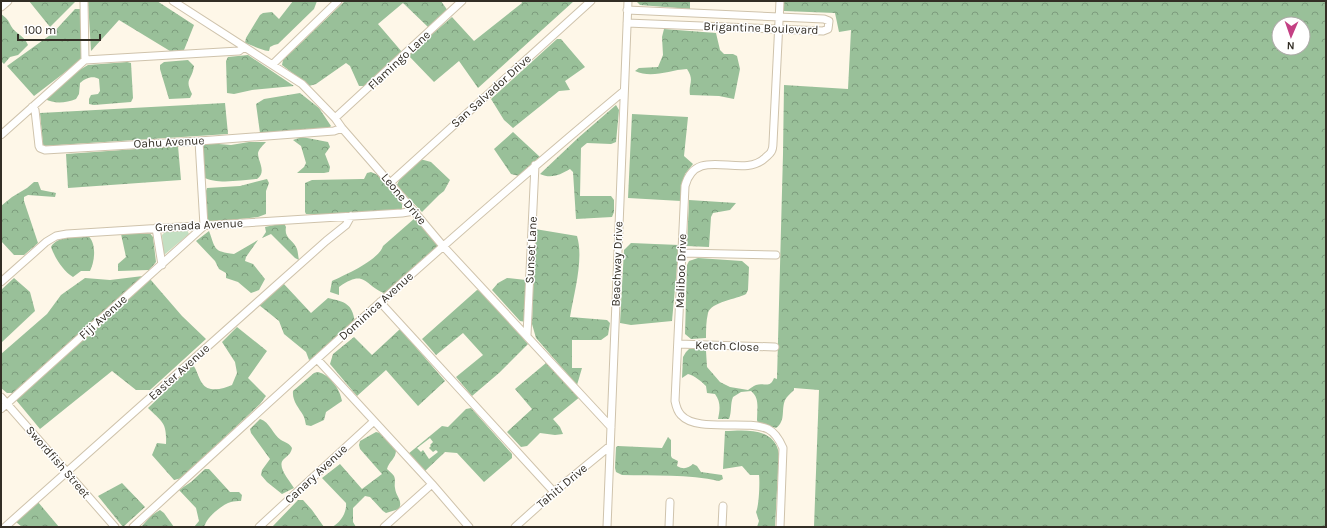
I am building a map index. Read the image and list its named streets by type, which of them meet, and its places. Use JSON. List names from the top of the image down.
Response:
{
  "streets": {
    "street": [
      "Brigantine Boulevard",
      "Flamingo Lane",
      "San Salvador Drive",
      "Oahu Avenue",
      "Leone Drive",
      "Grenada Avenue",
      "Sunset Lane",
      "Beachway Drive",
      "Maliboo Drive",
      "Dominica Avenue",
      "Fiji Avenue",
      "Ketch Close",
      "Easter Avenue",
      "Swordfish Street",
      "Canary Avenue",
      "Tahiti Drive"
    ]
  },
  "crossings": [
    ["Brigantine Boulevard", "Beachway Drive"],
    ["Brigantine Boulevard", "Maliboo Drive"],
    ["Flamingo Lane", "Leone Drive"],
    ["San Salvador Drive", "Leone Drive"],
    ["Oahu Avenue", "Leone Drive"],
    ["Leone Drive", "Grenada Avenue"],
    ["Leone Drive", "Sunset Lane"],
    ["Leone Drive", "Beachway Drive"],
    ["Leone Drive", "Dominica Avenue"],
    ["Grenada Avenue", "Fiji Avenue"],
    ["Grenada Avenue", "Easter Avenue"],
    ["Sunset Lane", "Dominica Avenue"],
    ["Beachway Drive", "Dominica Avenue"],
    ["Beachway Drive", "Tahiti Drive"],
    ["Maliboo Drive", "Ketch Close"],
    ["Fiji Avenue", "Swordfish Street"],
    ["Easter Avenue", "Swordfish Street"]
  ],
  "scale_bar": "100 m",
  "north": "bottom"
}
